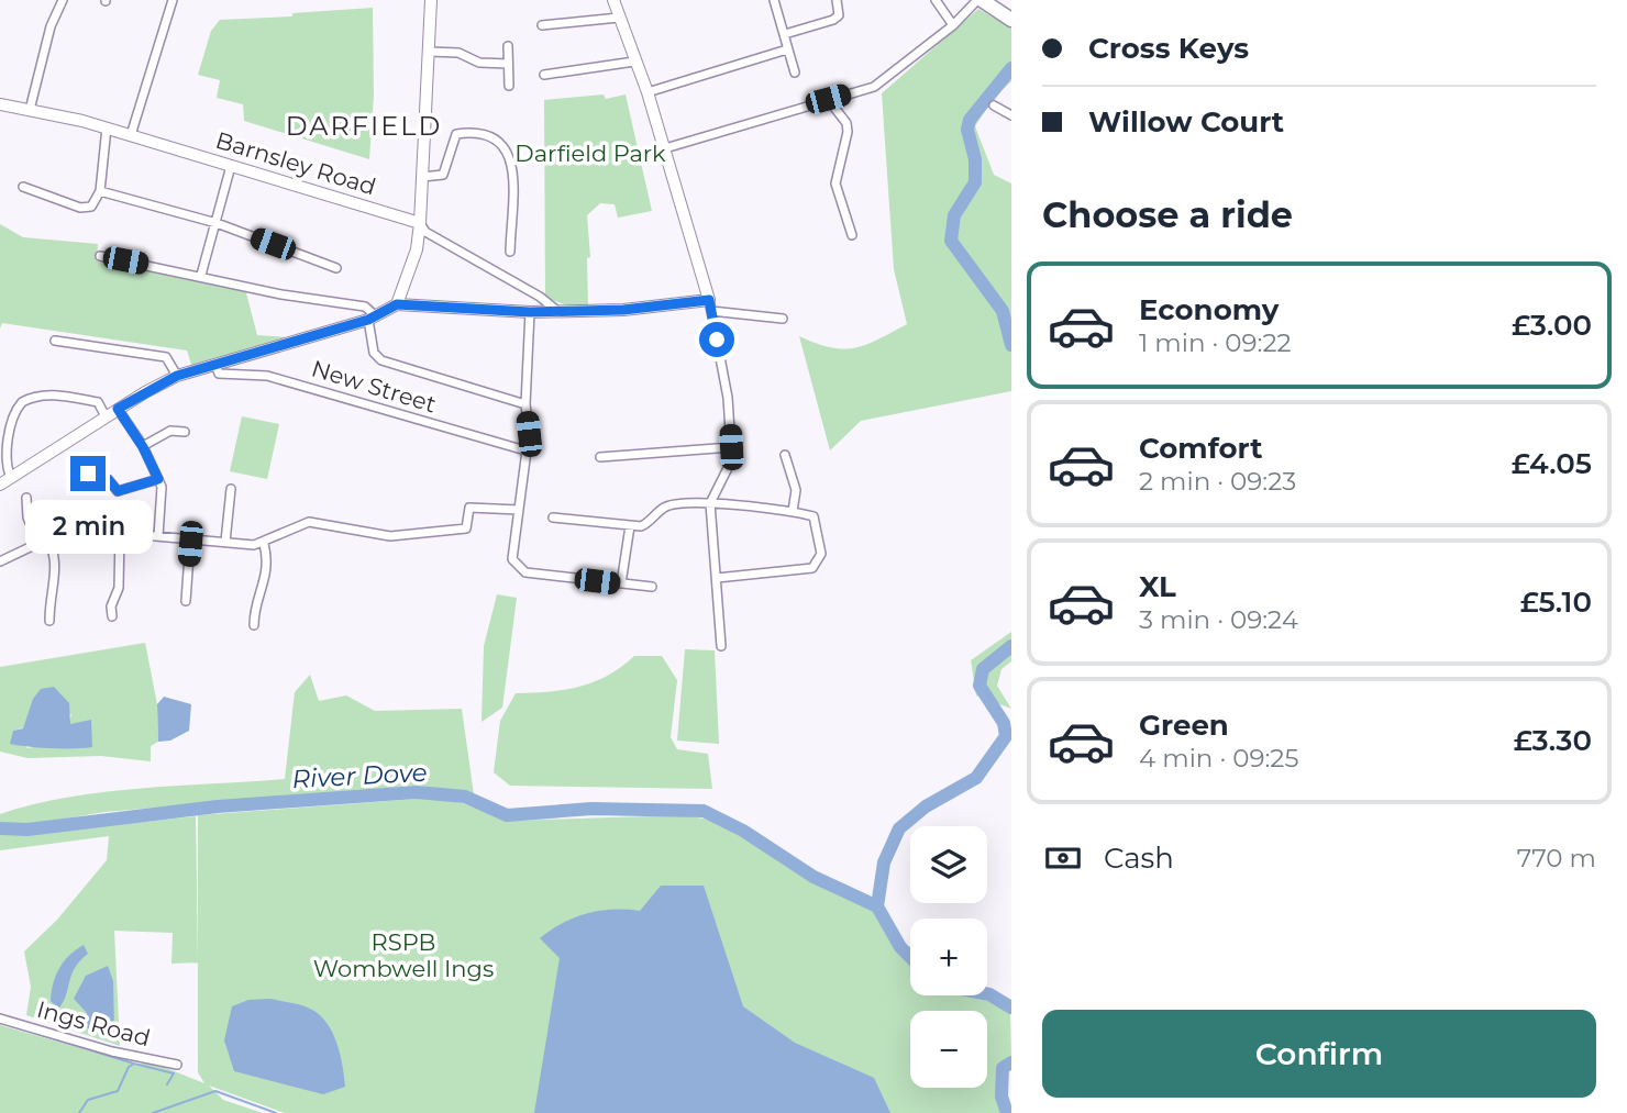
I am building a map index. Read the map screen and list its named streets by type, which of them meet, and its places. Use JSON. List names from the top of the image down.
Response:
{
  "streets": {
    "street": ["Barnsley Road", "New Street", "Ings Road"]
  },
  "districts": ["DARFIELD"],
  "water": ["River Dove"],
  "parks": ["Darfield Park", "RSPB Wombwell Ings"],
  "page": {
    "banner": ["Cross Keys", "Willow Court"],
    "heading": "Choose a ride",
    "list": [
      {
        "name": "Economy",
        "note": "1 min · 09:22",
        "value": "£3.00"
      },
      {
        "name": "Comfort",
        "note": "2 min · 09:23",
        "value": "£4.05"
      },
      {
        "name": "XL",
        "note": "3 min · 09:24",
        "value": "£5.10"
      },
      {
        "name": "Green",
        "note": "4 min · 09:25",
        "value": "£3.30"
      }
    ],
    "bubble": "2 min",
    "pay": ["Cash", "770 m"],
    "map_buttons": ["+", "−"],
    "buttons": "Confirm"
  }
}
